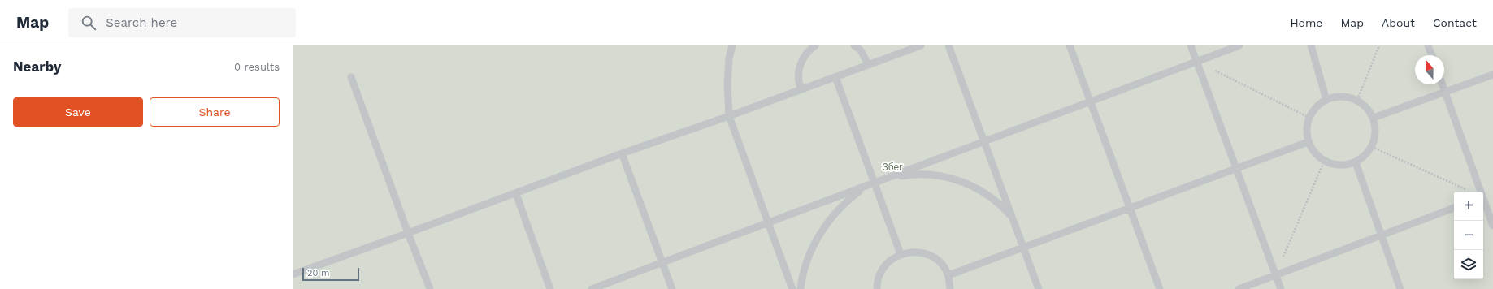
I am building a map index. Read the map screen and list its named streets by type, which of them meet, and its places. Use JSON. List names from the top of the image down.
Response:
{
  "parks": ["Збег"],
  "scale_bar": "20 m",
  "north": "top",
  "page": {
    "header": "Map",
    "search": "Search here",
    "nav": [
      "Home",
      "Map",
      "About",
      "Contact"
    ],
    "heading": ["Nearby", "0 results"],
    "buttons": ["Save", "Share"],
    "map_buttons": ["+", "−"],
    "scale": "20 m"
  }
}
